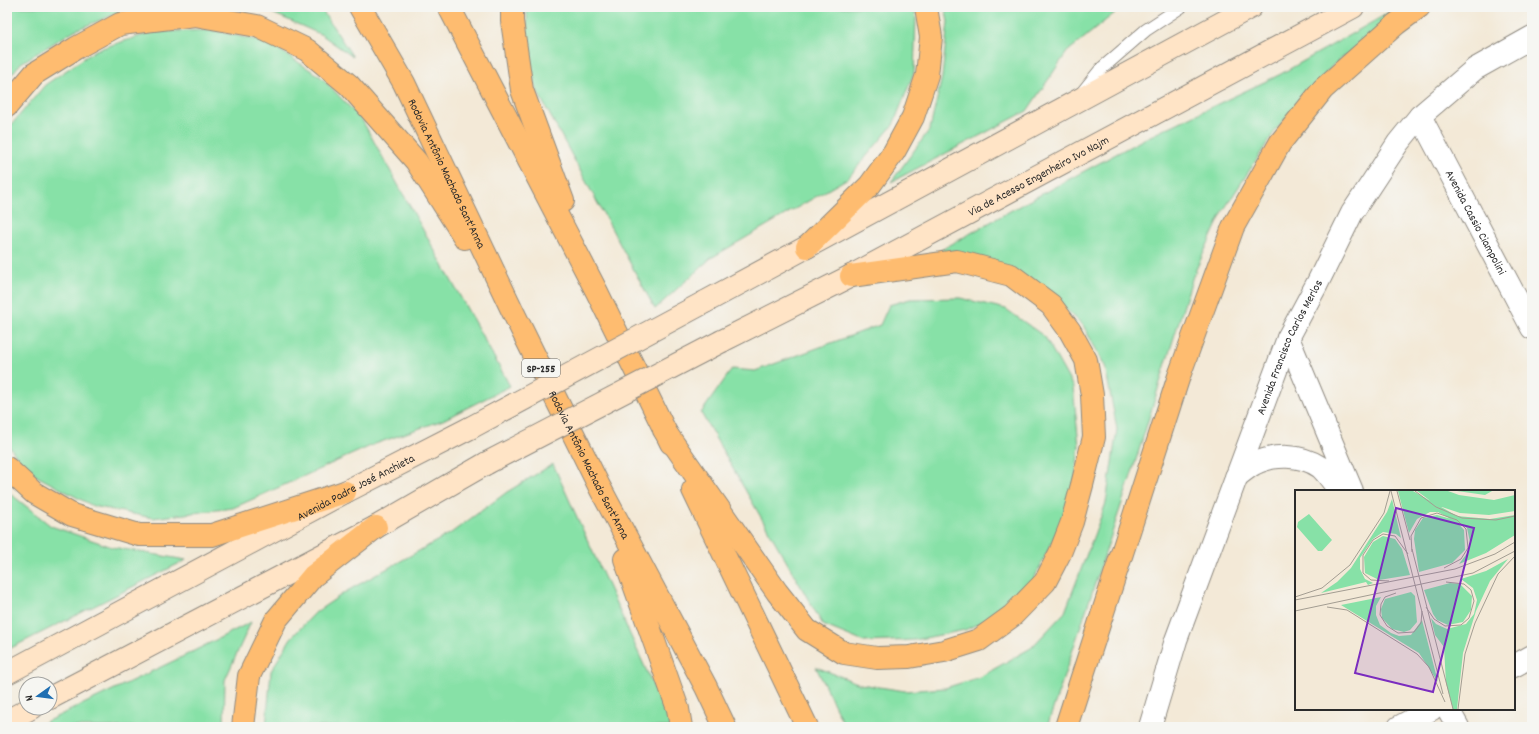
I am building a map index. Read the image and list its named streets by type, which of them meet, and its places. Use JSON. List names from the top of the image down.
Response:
{
  "streets": {
    "highway": ["Rodovia Antônio Machado Sant'Anna", "SP-255"],
    "main road": ["Via de Acesso Engenheiro Ivo Najm", "Avenida Padre José Anchieta"],
    "street": ["Avenida Cassio Ciampolini", "Avenida Francisco Carlos Merlos"]
  },
  "crossings": [
    ["Avenida Cassio Ciampolini", "Avenida Francisco Carlos Merlos"]
  ],
  "north": "left"
}
